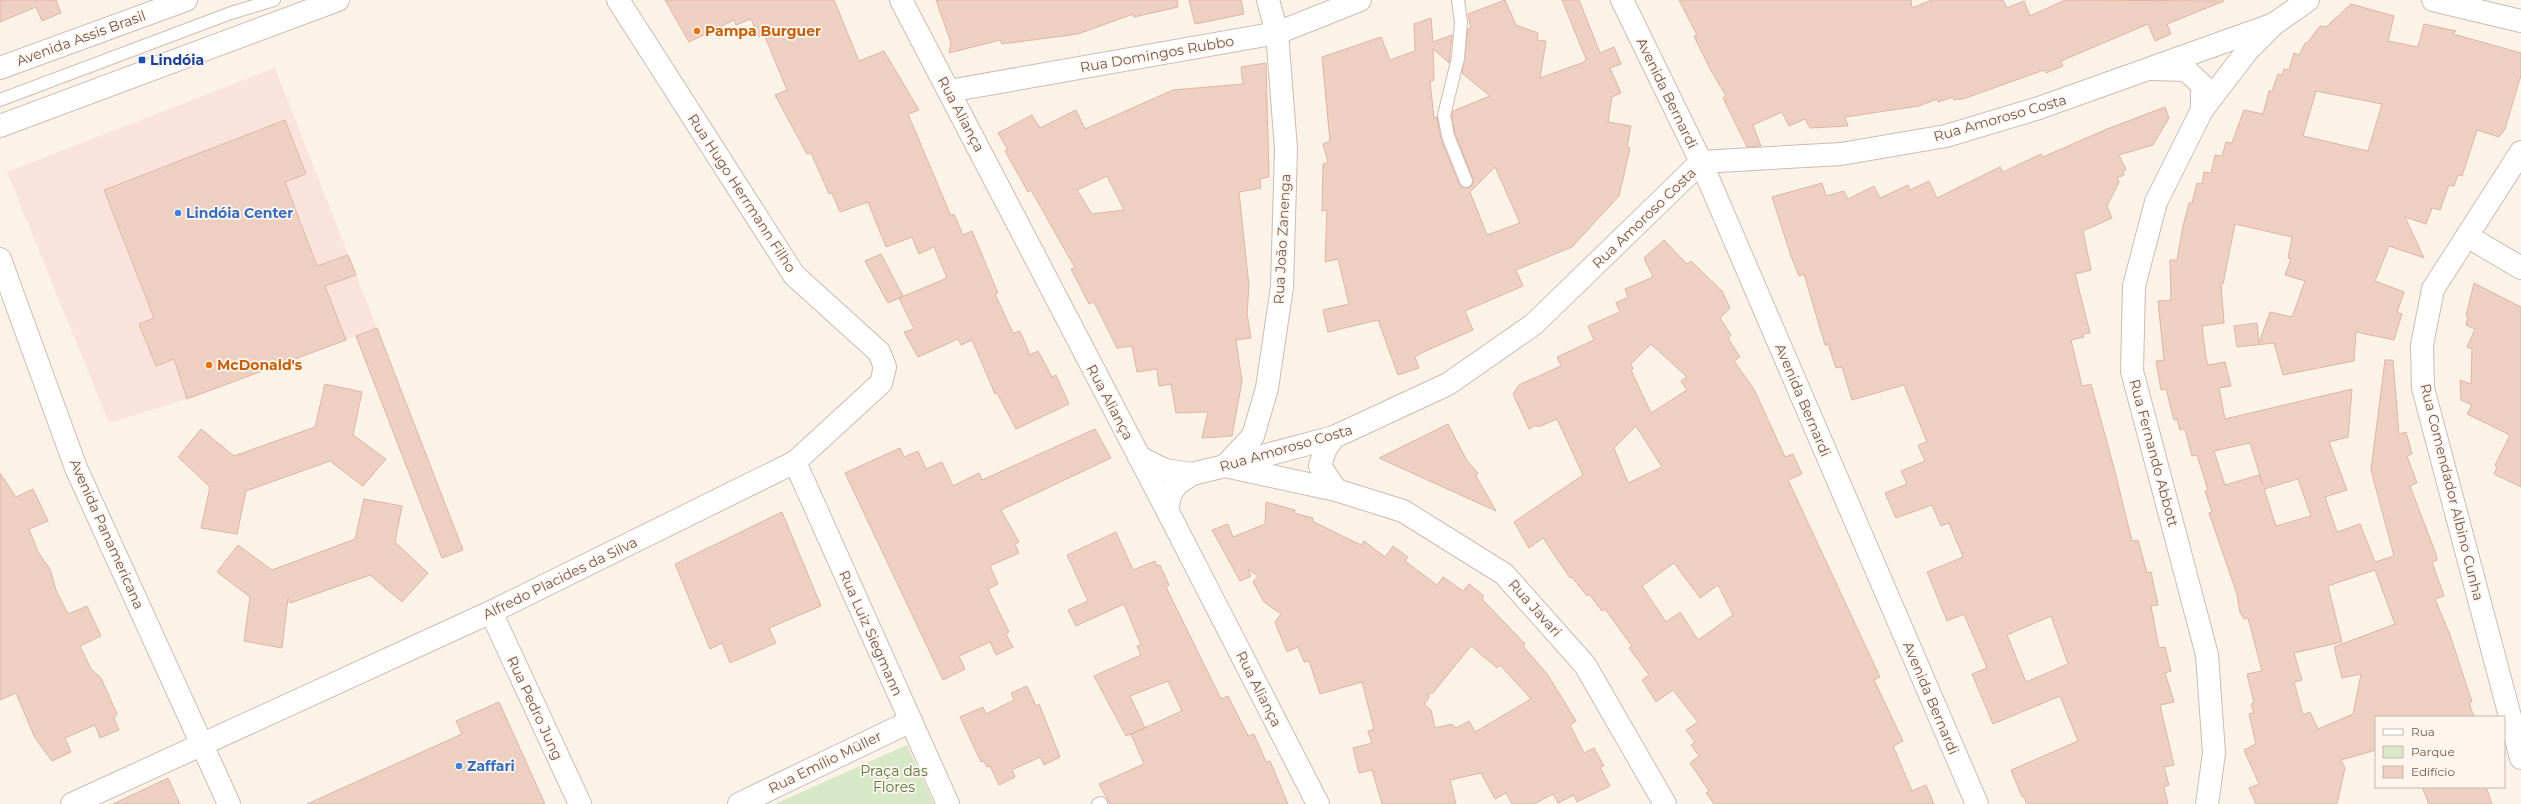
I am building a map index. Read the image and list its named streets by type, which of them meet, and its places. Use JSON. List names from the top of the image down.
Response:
{
  "streets": {
    "street": [
      "Avenida Assis Brasil",
      "Rua Domingos Rubbo",
      "Avenida Bernardi",
      "Rua Aliança",
      "Rua Amoroso Costa",
      "Rua Hugo Herrmann Filho",
      "Rua João Zanenga",
      "Rua Fernando Abbott",
      "Rua Comendador Albino Cunha",
      "Avenida Panamericana",
      "Alfredo Placides da Silva",
      "Rua Javari",
      "Rua Luiz Siegmann",
      "Rua Pedro Jung",
      "Rua Emílio Müller"
    ]
  },
  "crossings": [
    ["Rua Domingos Rubbo", "Rua Aliança"],
    ["Rua Domingos Rubbo", "Rua João Zanenga"],
    ["Avenida Bernardi", "Rua Amoroso Costa"],
    ["Rua Aliança", "Rua Amoroso Costa"],
    ["Rua Amoroso Costa", "Rua João Zanenga"],
    ["Rua Amoroso Costa", "Rua Fernando Abbott"],
    ["Rua Amoroso Costa", "Rua Javari"],
    ["Rua Hugo Herrmann Filho", "Alfredo Placides da Silva"],
    ["Rua João Zanenga", "Rua Javari"],
    ["Avenida Panamericana", "Alfredo Placides da Silva"],
    ["Alfredo Placides da Silva", "Rua Luiz Siegmann"],
    ["Alfredo Placides da Silva", "Rua Pedro Jung"],
    ["Rua Luiz Siegmann", "Rua Emílio Müller"]
  ],
  "parks": ["Praça das Flores"],
  "places": {
    "other": [
      "Pampa Burguer",
      "Lindóia Center",
      "McDonald's",
      "Zaffari"
    ],
    "transit": ["Lindóia"]
  },
  "legend": ["Rua", "Parque", "Edifício"]
}
